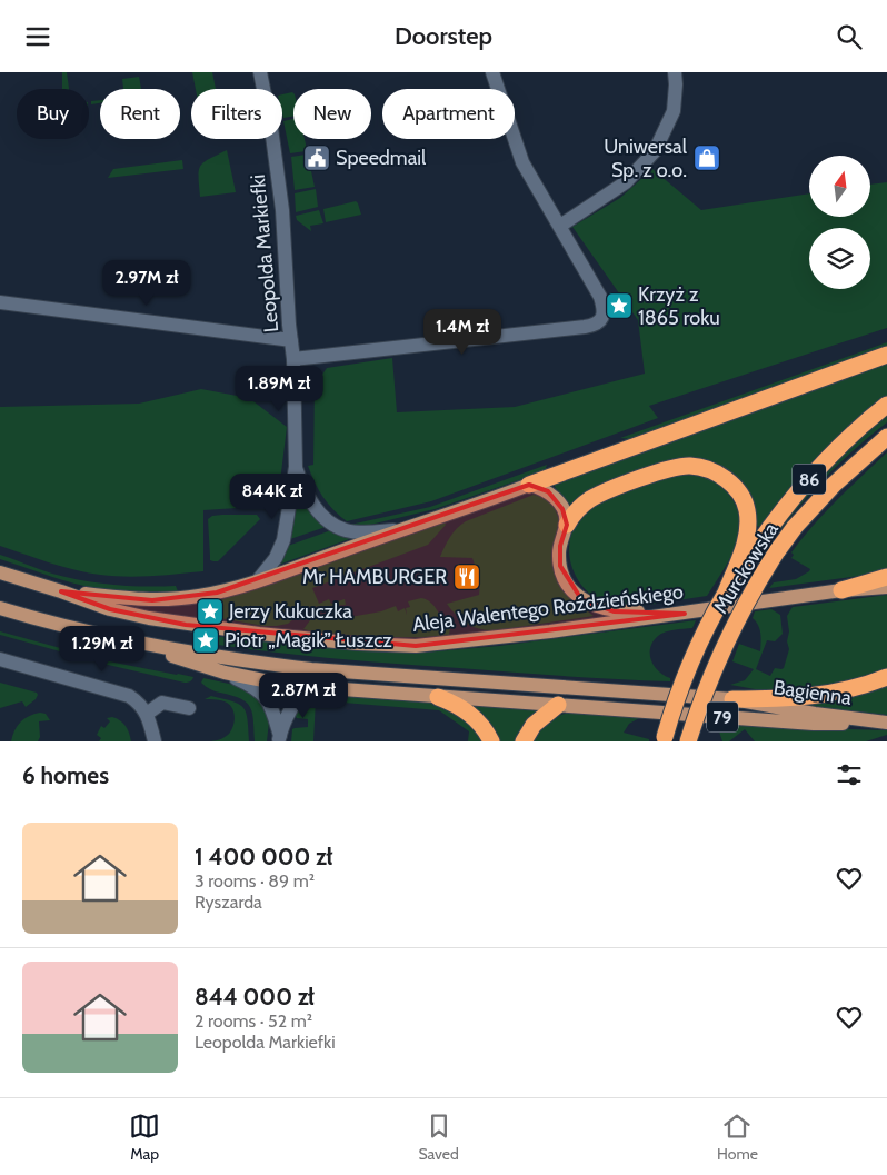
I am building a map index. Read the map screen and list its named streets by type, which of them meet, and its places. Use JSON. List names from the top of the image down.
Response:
{
  "streets": {
    "highway": ["86", "Murckowska"],
    "main road": ["Aleja Walentego Roździeńskiego", "Bagienna", "79"],
    "street": ["Leopolda Markiefki"]
  },
  "crossings": [
    ["86", "Murckowska"],
    ["Bagienna", "79"]
  ],
  "places": {
    "public building": ["Speedmail"],
    "shop": ["Uniwersal Sp. z o.o."],
    "place": ["Krzyż z 1865 roku", "Jerzy Kukuczka", "Piotr „Magik” Łuszcz"],
    "restaurant": ["Mr HAMBURGER"]
  },
  "north": "top",
  "page": {
    "header": "Doorstep",
    "chip": [
      "Buy",
      "Rent",
      "Filters",
      "New",
      "Apartment"
    ],
    "price": [
      "2.97M zł",
      "1.4M zł",
      "1.89M zł",
      "844K zł",
      "1.29M zł",
      "2.87M zł"
    ],
    "heading": "6 homes",
    "list": [
      {
        "name": "1 400 000 zł",
        "note": "3 rooms · 89 m² · Ryszarda"
      },
      {
        "name": "844 000 zł",
        "note": "2 rooms · 52 m² · Leopolda Markiefki"
      }
    ],
    "tabs": ["Map", "Saved", "Home"]
  }
}
